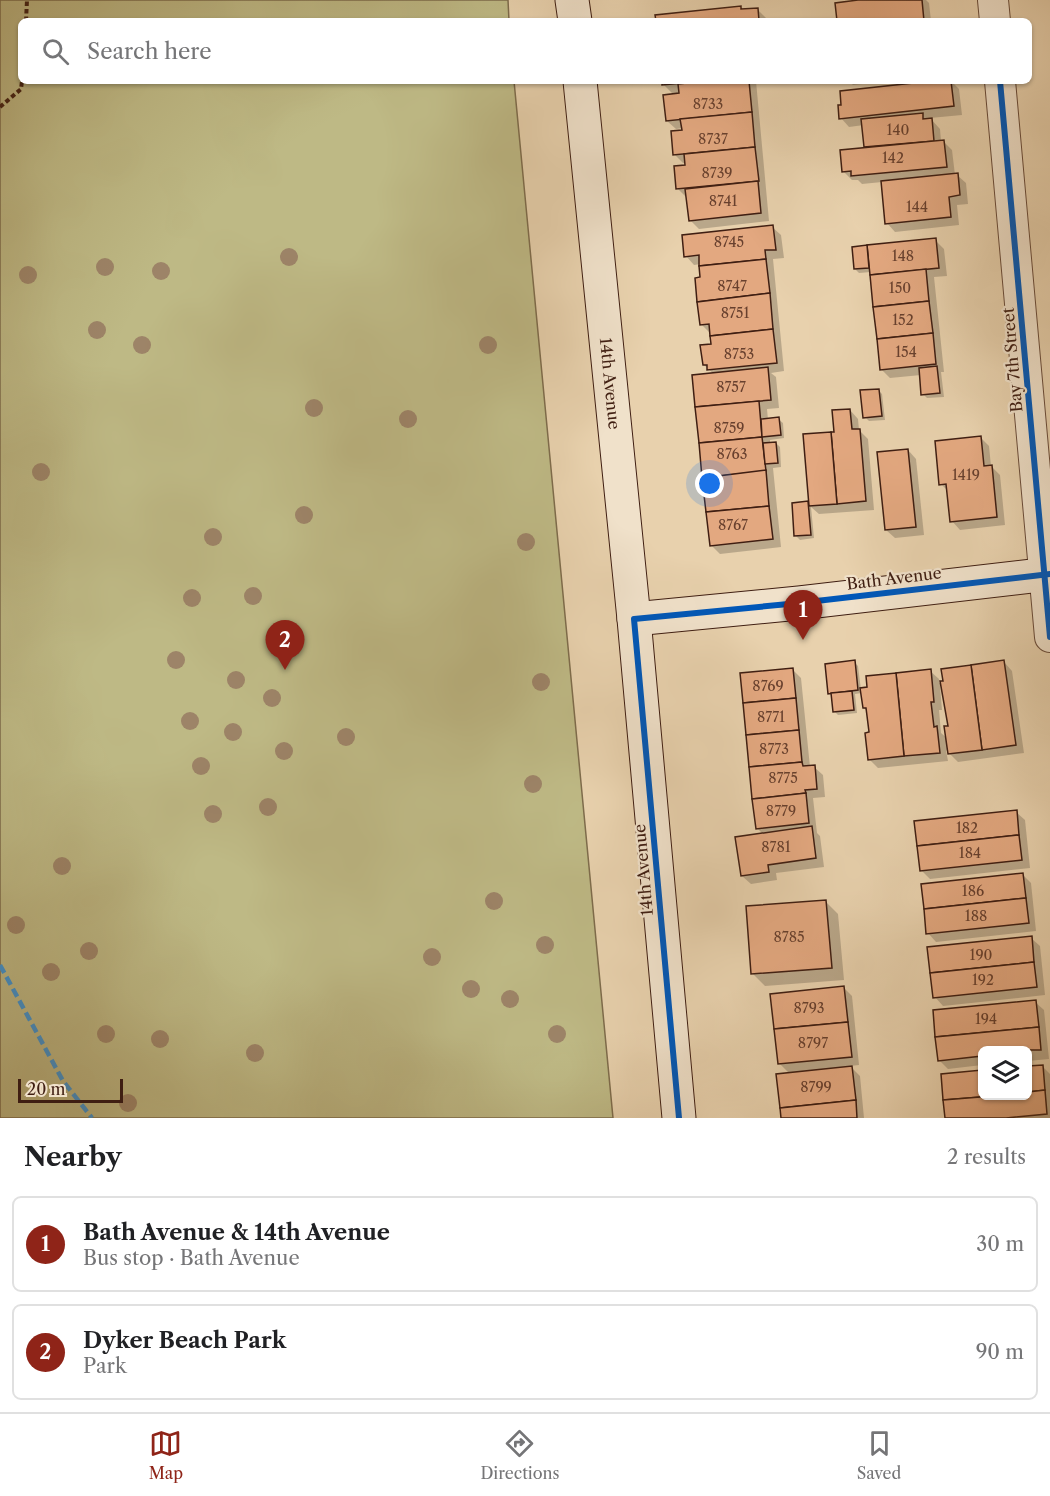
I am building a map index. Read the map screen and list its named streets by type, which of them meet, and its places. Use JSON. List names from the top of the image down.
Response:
{
  "streets": {
    "main road": ["14th Avenue", "Bath Avenue"],
    "street": ["Bay 7th Street"]
  },
  "crossings": [
    ["Bay 7th Street", "Bath Avenue"],
    ["14th Avenue", "Bath Avenue"]
  ],
  "house_numbers": [
    "8733",
    "140",
    "8737",
    "142",
    "8739",
    "8741",
    "144",
    "8745",
    "148",
    "8747",
    "150",
    "8751",
    "152",
    "154",
    "8753",
    "8757",
    "8759",
    "8763",
    "1419",
    "8767",
    "8769",
    "8771",
    "8773",
    "8775",
    "8779",
    "182",
    "8781",
    "184",
    "186",
    "188",
    "8785",
    "190",
    "192",
    "8793",
    "194",
    "8797",
    "8799"
  ],
  "scale_bar": "20 m",
  "page": {
    "search": "Search here",
    "pins": ["1", "2"],
    "scale": "20 m",
    "heading": ["Nearby", "2 results"],
    "list": [
      {
        "mark": "1",
        "name": "Bath Avenue & 14th Avenue",
        "note": "Bus stop · Bath Avenue",
        "value": "30 m"
      },
      {
        "mark": "2",
        "name": "Dyker Beach Park",
        "note": "Park",
        "value": "90 m"
      }
    ],
    "nav": ["Map", "Directions", "Saved"]
  }
}
